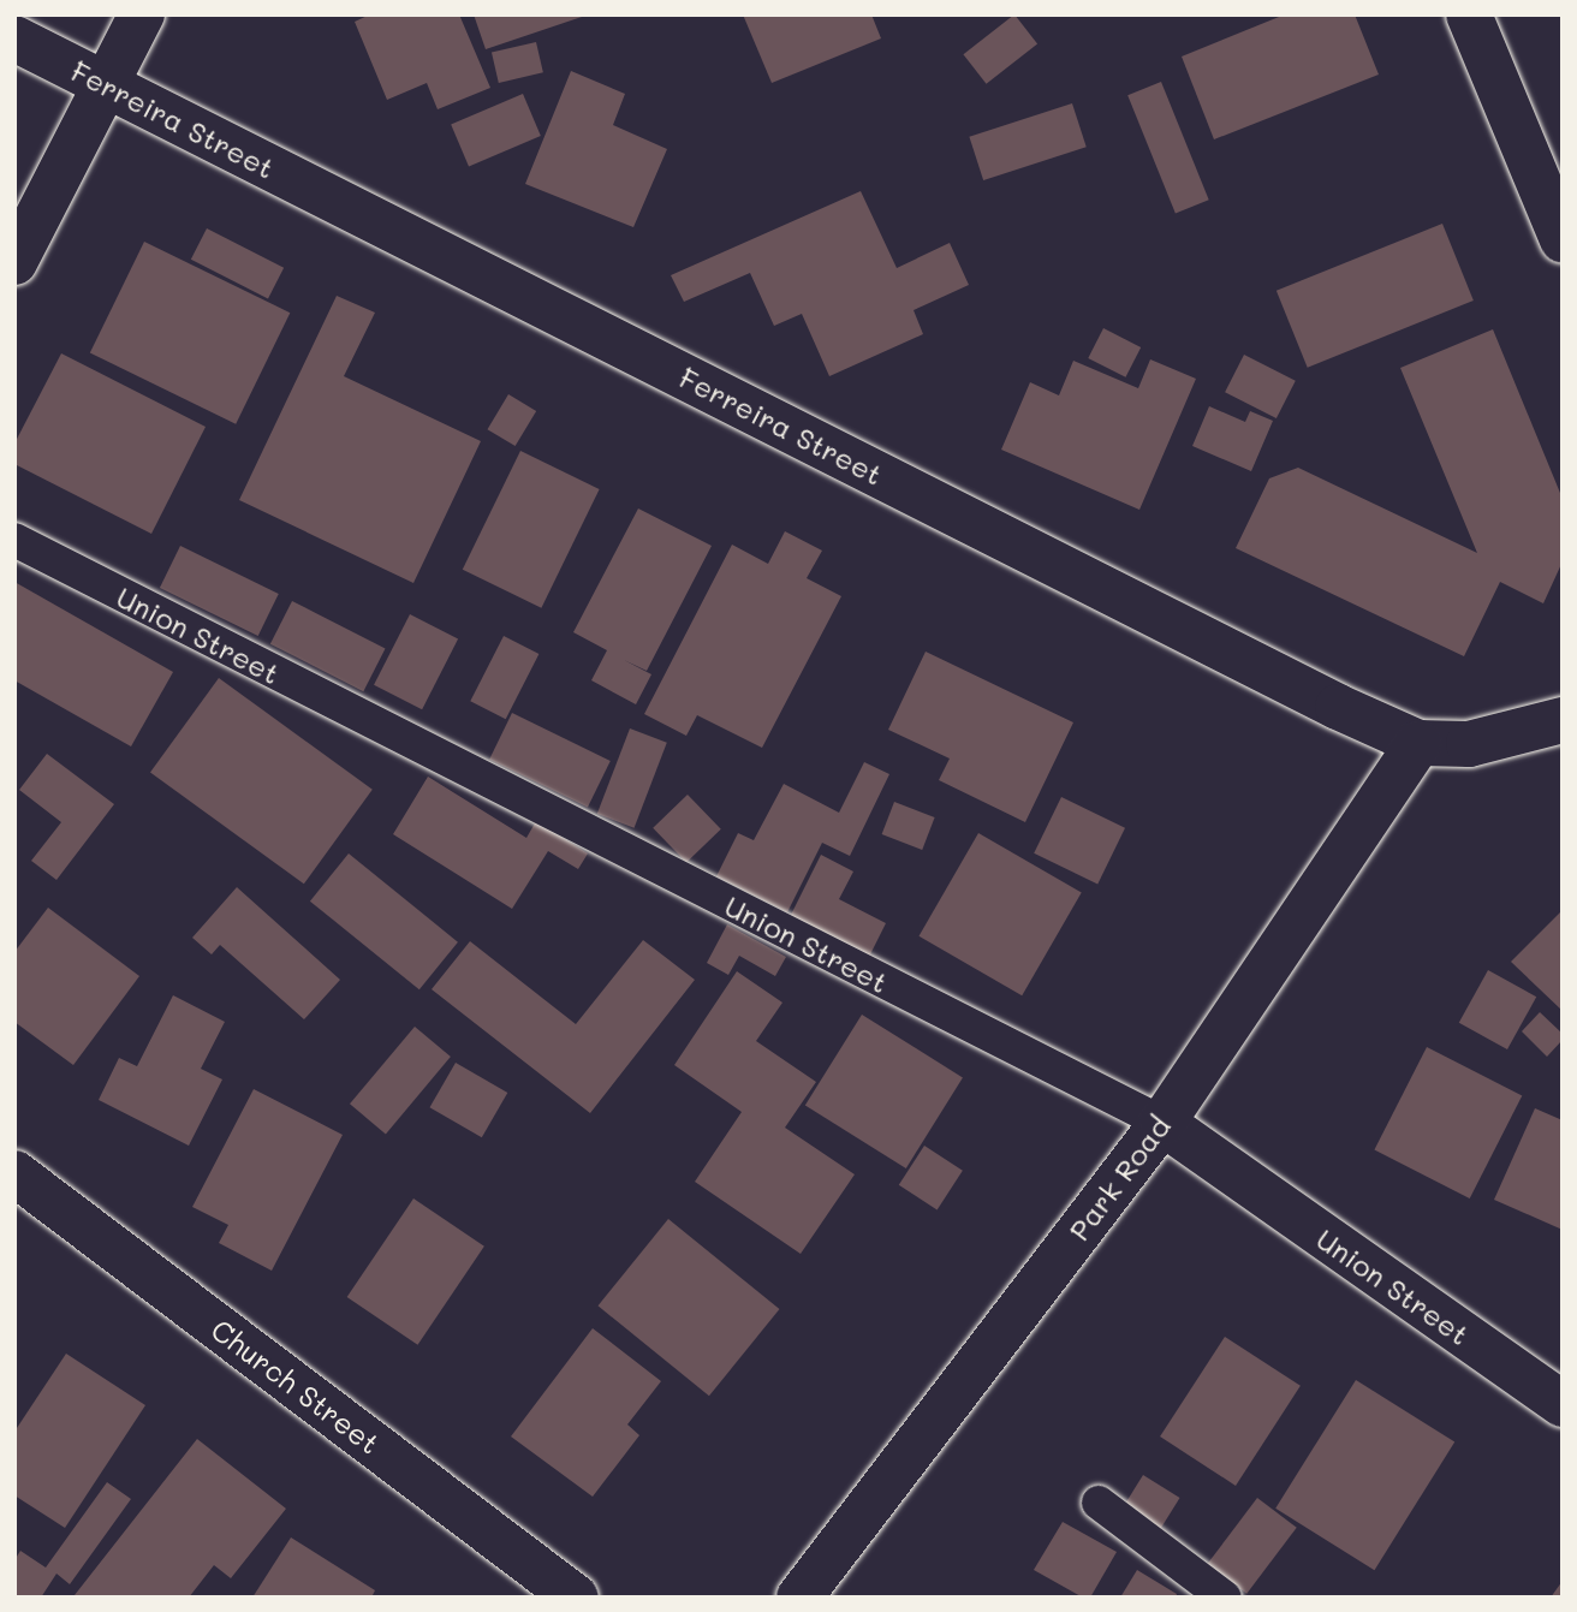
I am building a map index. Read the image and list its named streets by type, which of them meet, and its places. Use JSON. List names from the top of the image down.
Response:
{
  "streets": {
    "street": [
      "Ferreira Street",
      "Union Street",
      "Park Road",
      "Church Street"
    ]
  },
  "crossings": [
    ["Ferreira Street", "Park Road"],
    ["Union Street", "Park Road"]
  ]
}
